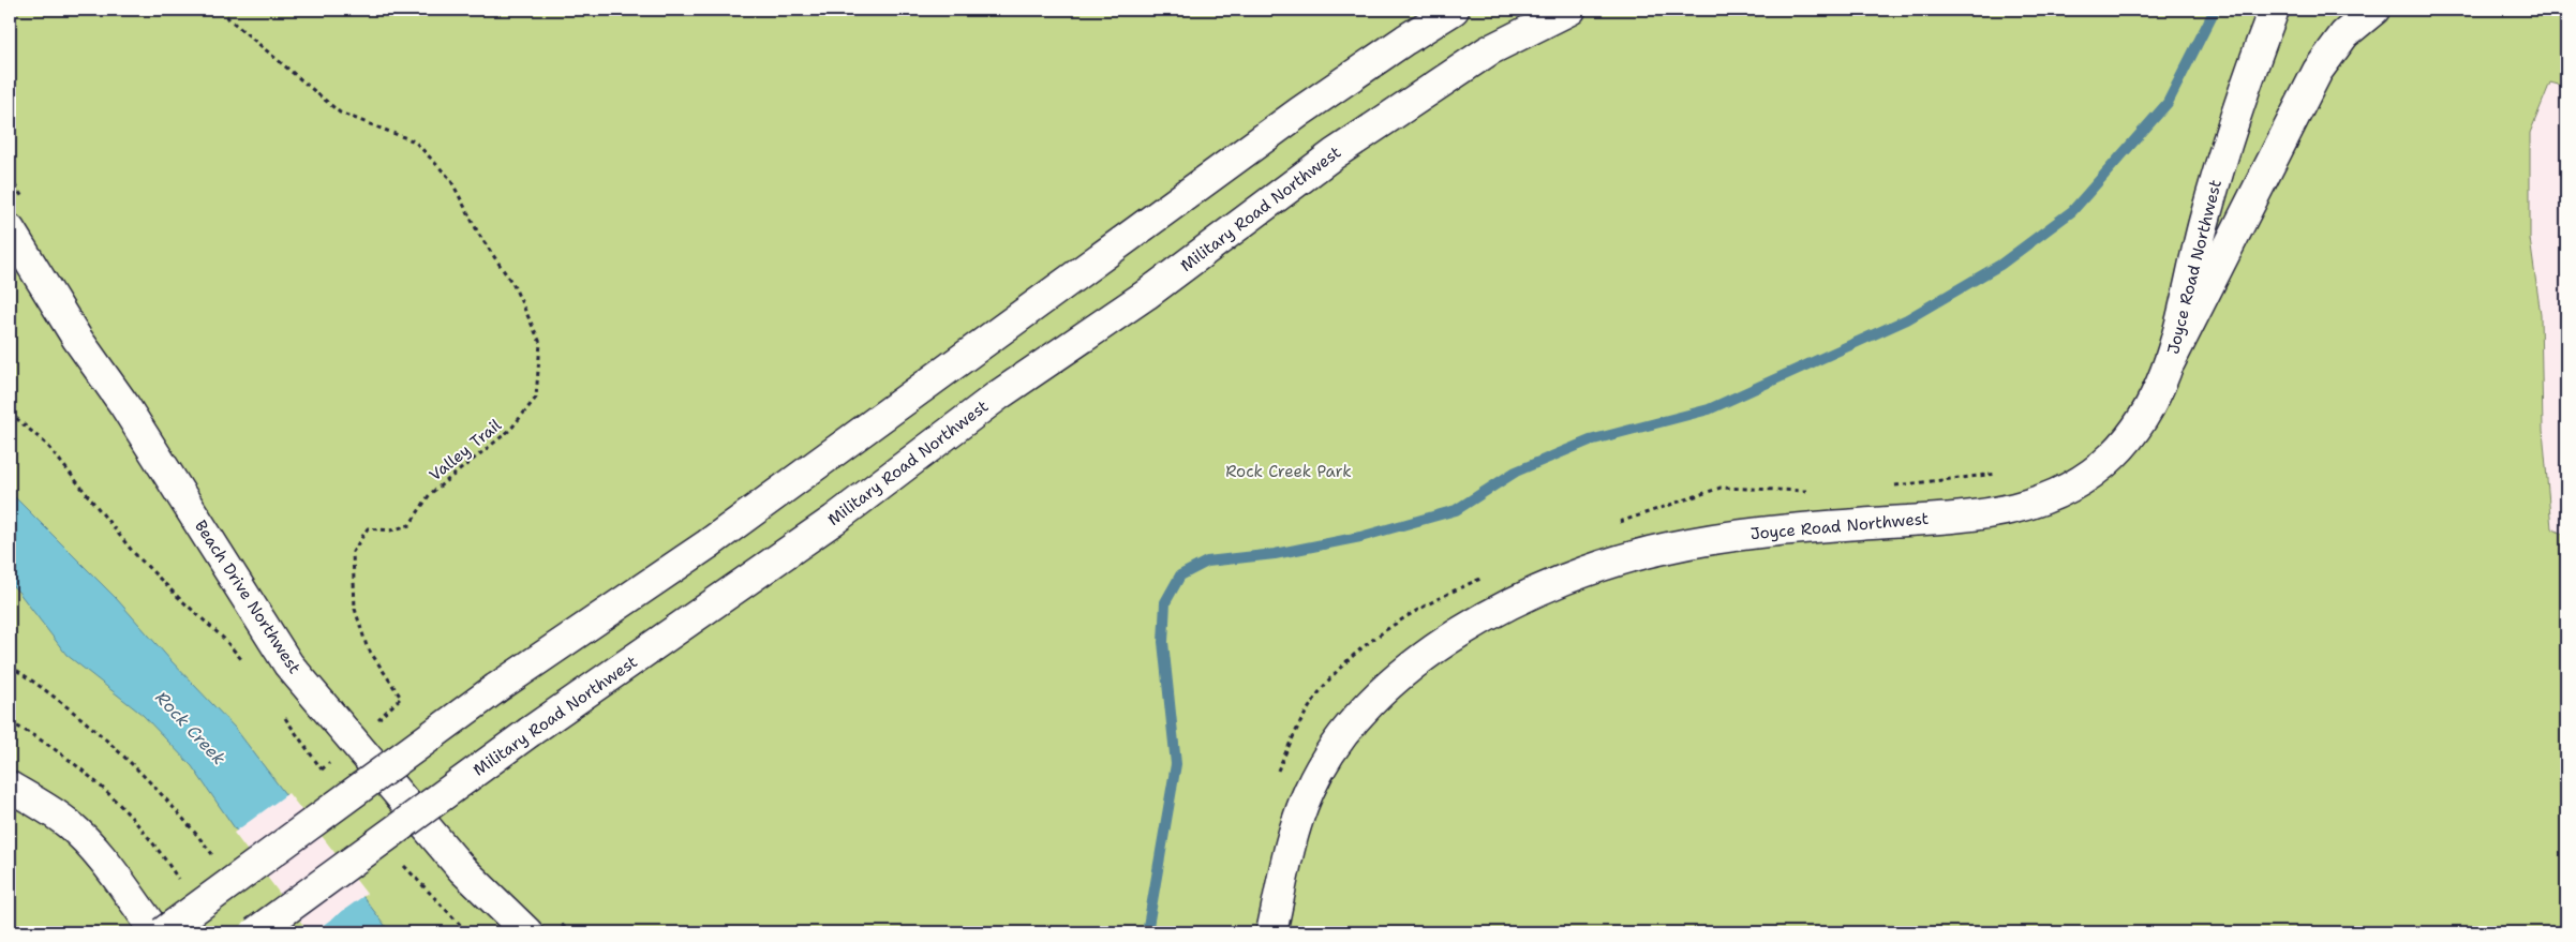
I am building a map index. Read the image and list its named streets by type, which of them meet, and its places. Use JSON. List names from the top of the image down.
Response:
{
  "streets": {
    "main road": ["Military Road Northwest", "Joyce Road Northwest", "Beach Drive Northwest"],
    "path": ["Valley Trail"]
  },
  "crossings": [
    ["Valley Trail", "Beach Drive Northwest"]
  ],
  "water": ["Rock Creek"],
  "parks": ["Rock Creek Park"]
}
